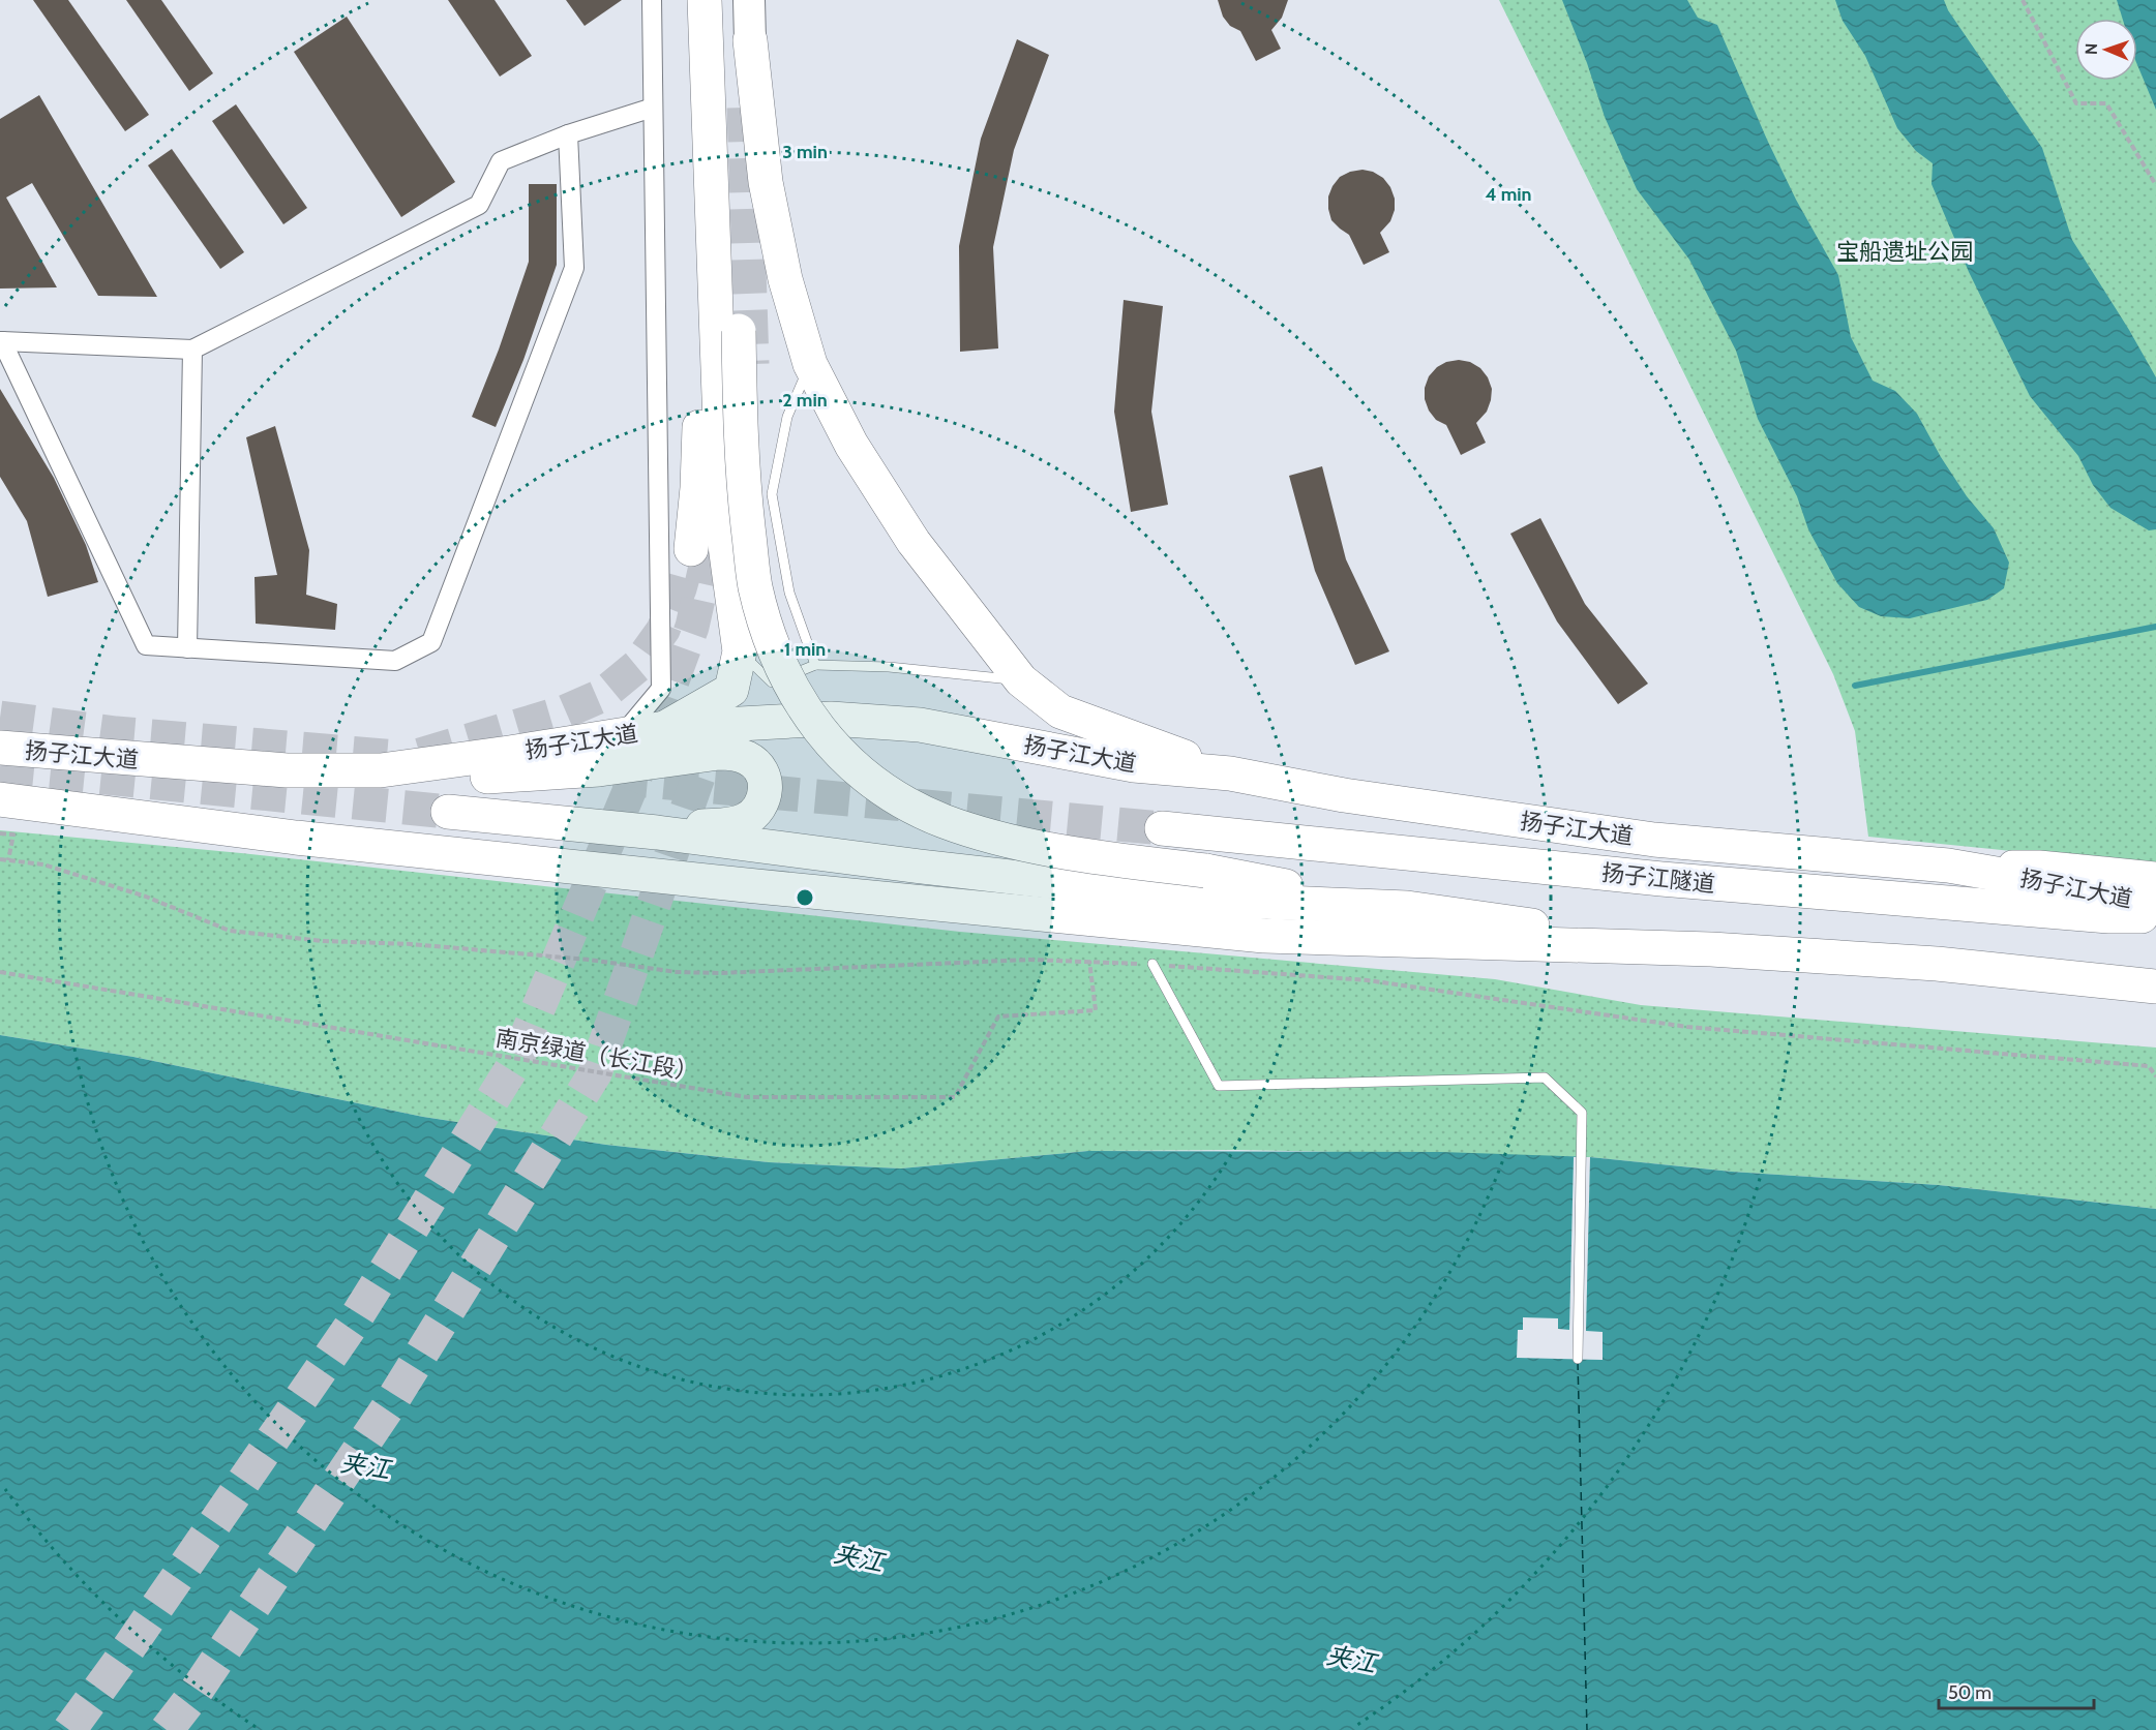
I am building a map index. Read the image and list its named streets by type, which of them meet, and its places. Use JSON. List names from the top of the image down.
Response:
{
  "streets": {
    "highway": ["扬子江大道", "扬子江隧道"],
    "path": ["南京绿道（长江段）"]
  },
  "water": ["夹江"],
  "parks": ["宝船遗址公园"],
  "scale_bar": "50 m",
  "north": "left",
  "rings": [
    "3 min",
    "4 min",
    "2 min",
    "1 min"
  ]
}
